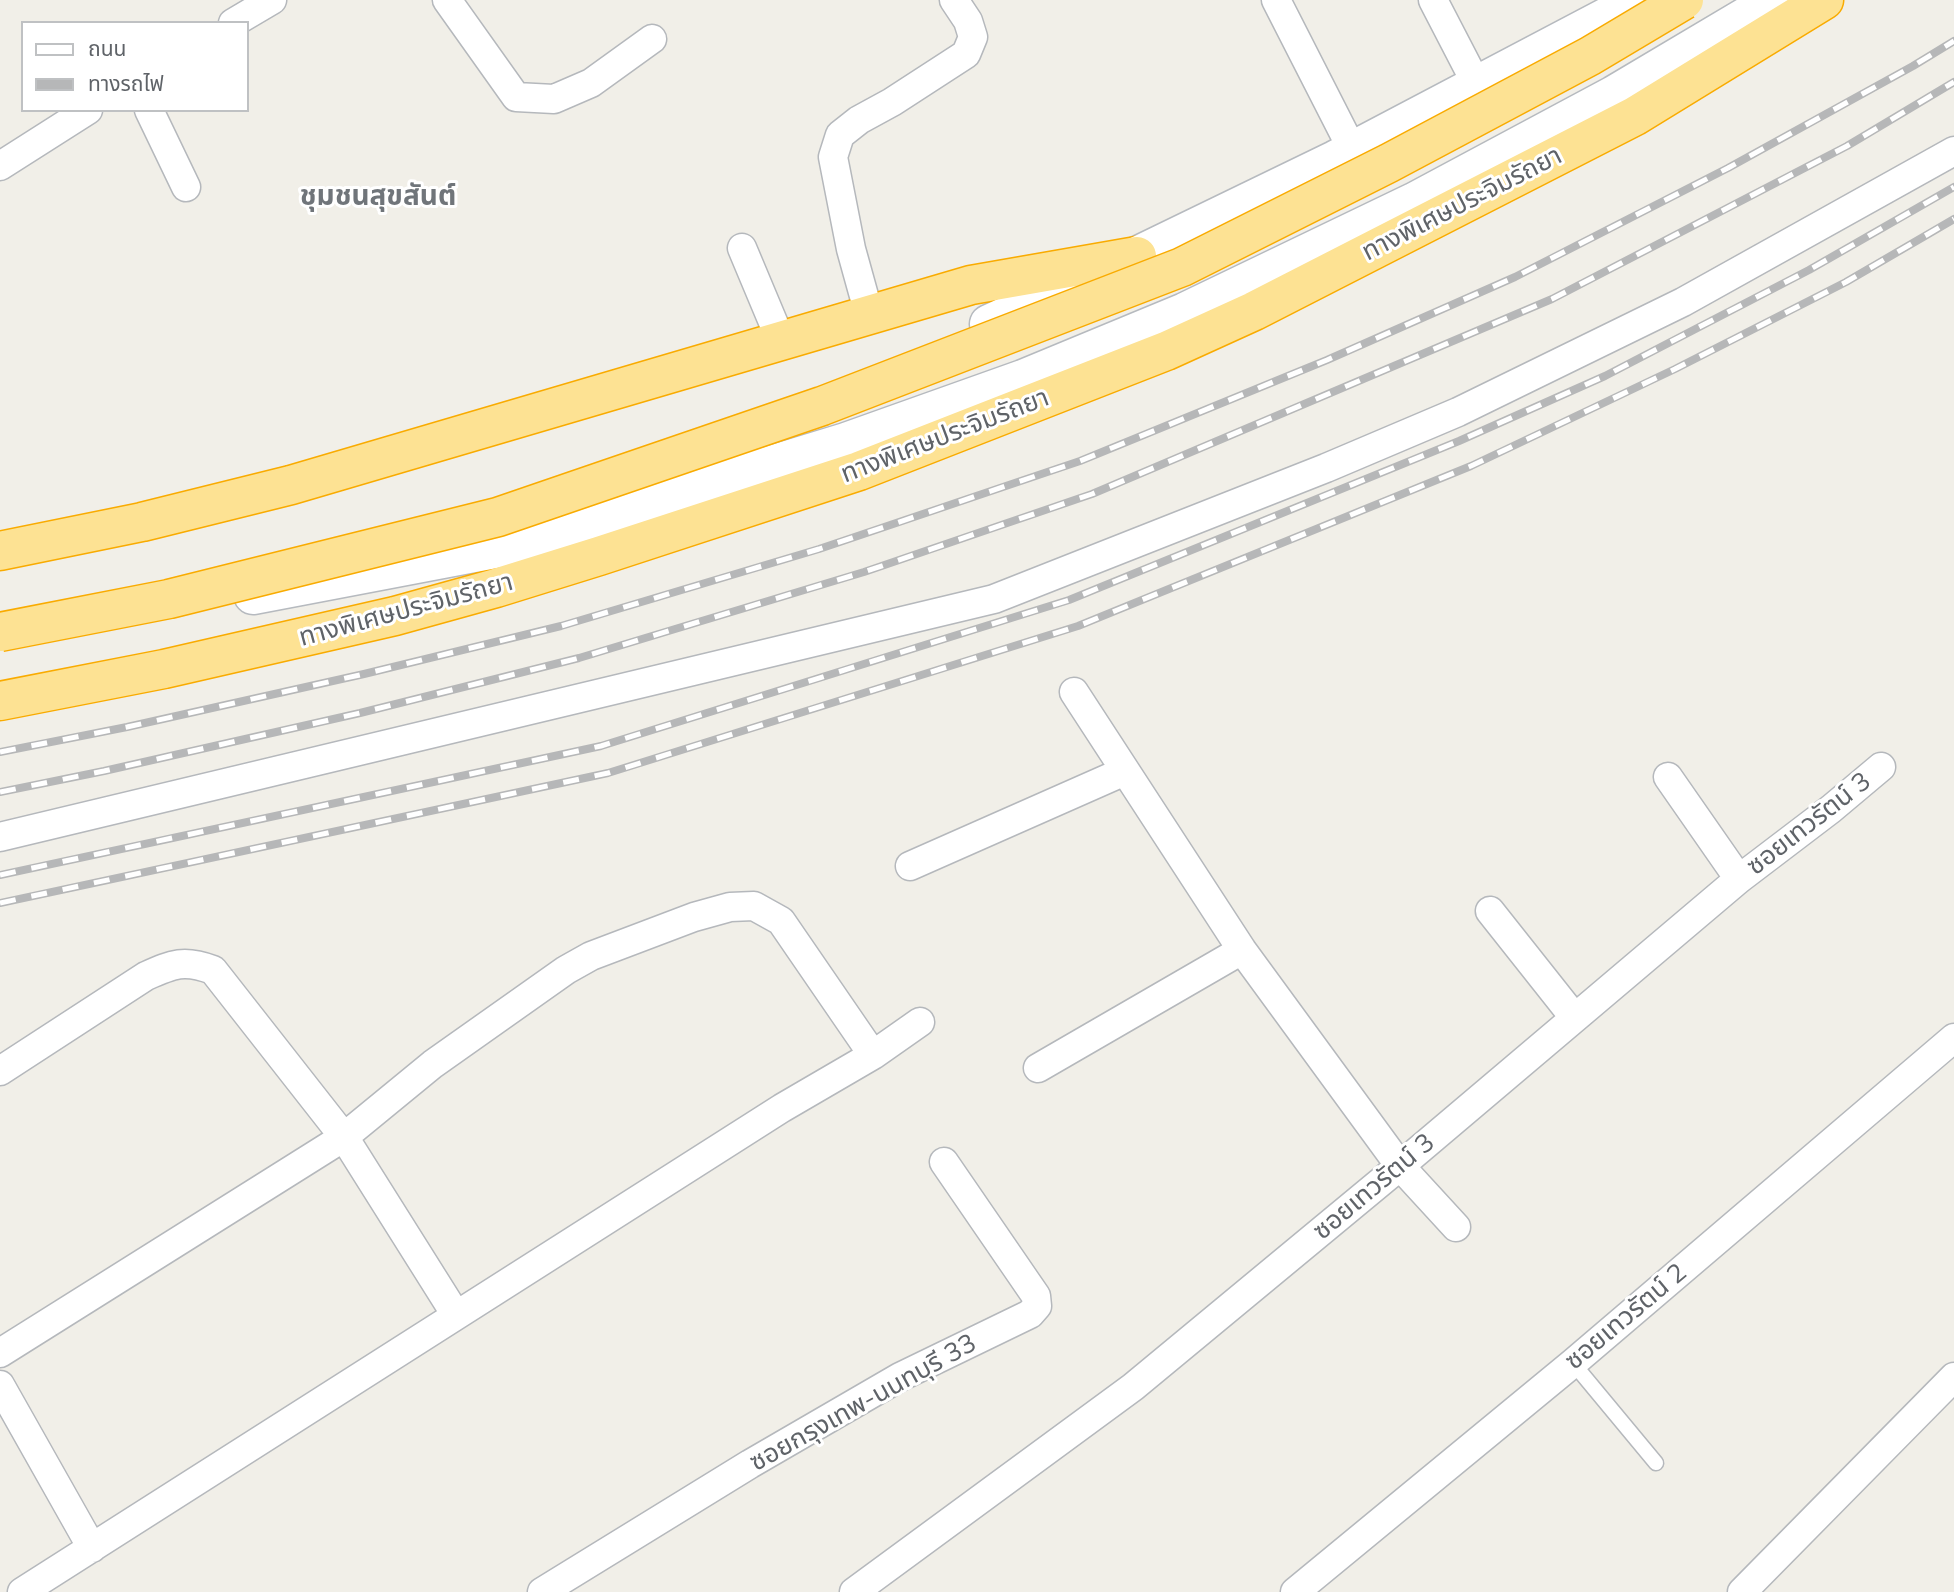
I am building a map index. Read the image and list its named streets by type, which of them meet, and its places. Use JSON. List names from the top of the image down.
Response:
{
  "streets": {
    "highway": ["ทางพิเศษประจิมรัถยา"],
    "street": ["ซอยเทวรัตน์ 3", "ซอยเทวรัตน์ 2", "ซอยกรุงเทพ-นนทบุรี 33"]
  },
  "districts": ["ชุมชนสุขสันต์"],
  "legend": ["ถนน", "ทางรถไฟ"]
}
